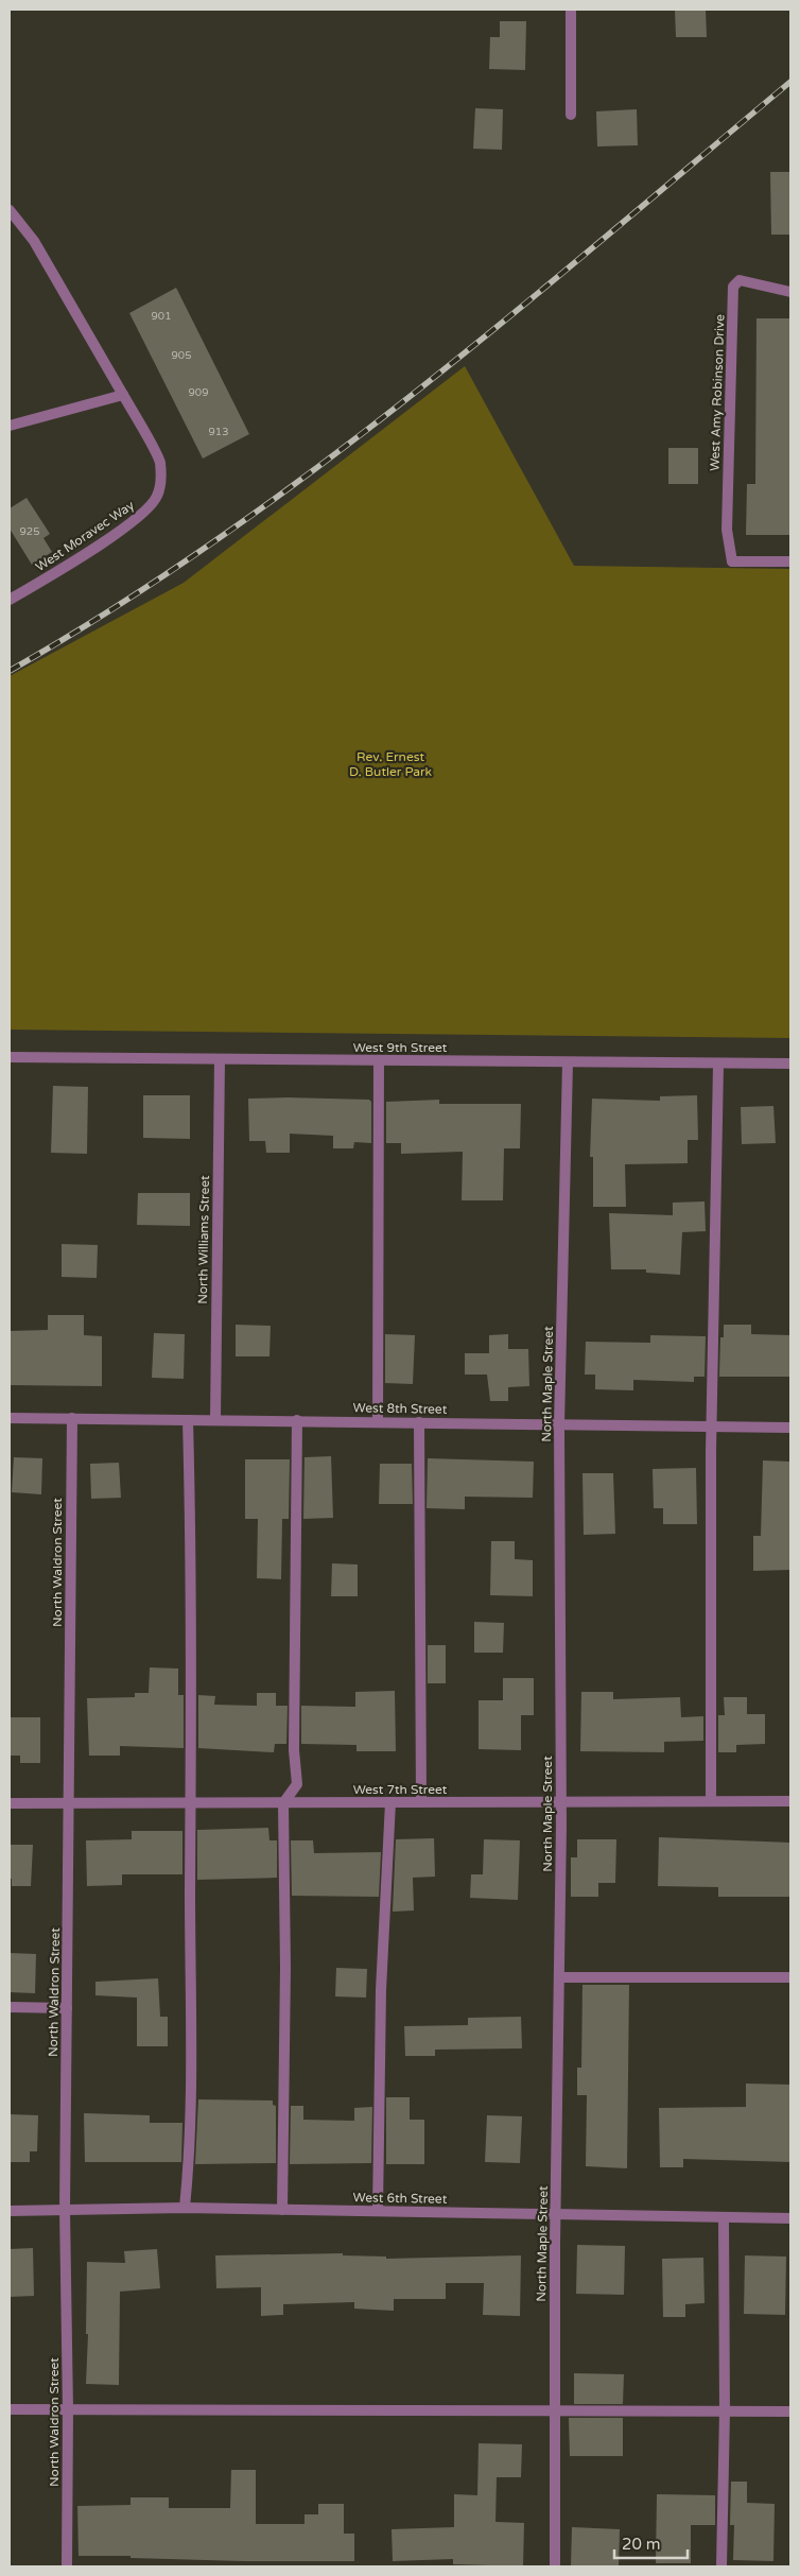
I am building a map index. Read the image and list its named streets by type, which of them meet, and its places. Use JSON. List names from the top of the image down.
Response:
{
  "streets": {
    "street": [
      "West Amy Robinson Drive",
      "West Moravec Way",
      "West 9th Street",
      "North Williams Street",
      "North Maple Street",
      "West 8th Street",
      "North Waldron Street",
      "West 7th Street",
      "West 6th Street"
    ]
  },
  "crossings": [
    ["West 9th Street", "North Williams Street"],
    ["West 9th Street", "North Maple Street"],
    ["North Williams Street", "West 8th Street"],
    ["North Maple Street", "West 8th Street"],
    ["North Maple Street", "West 7th Street"],
    ["North Maple Street", "West 6th Street"],
    ["West 8th Street", "North Waldron Street"],
    ["North Waldron Street", "West 7th Street"],
    ["North Waldron Street", "West 6th Street"]
  ],
  "parks": ["Rev. Ernest D. Butler Park"],
  "house_numbers": [
    "901",
    "905",
    "909",
    "913",
    "925"
  ],
  "scale_bar": "20 m"
}
